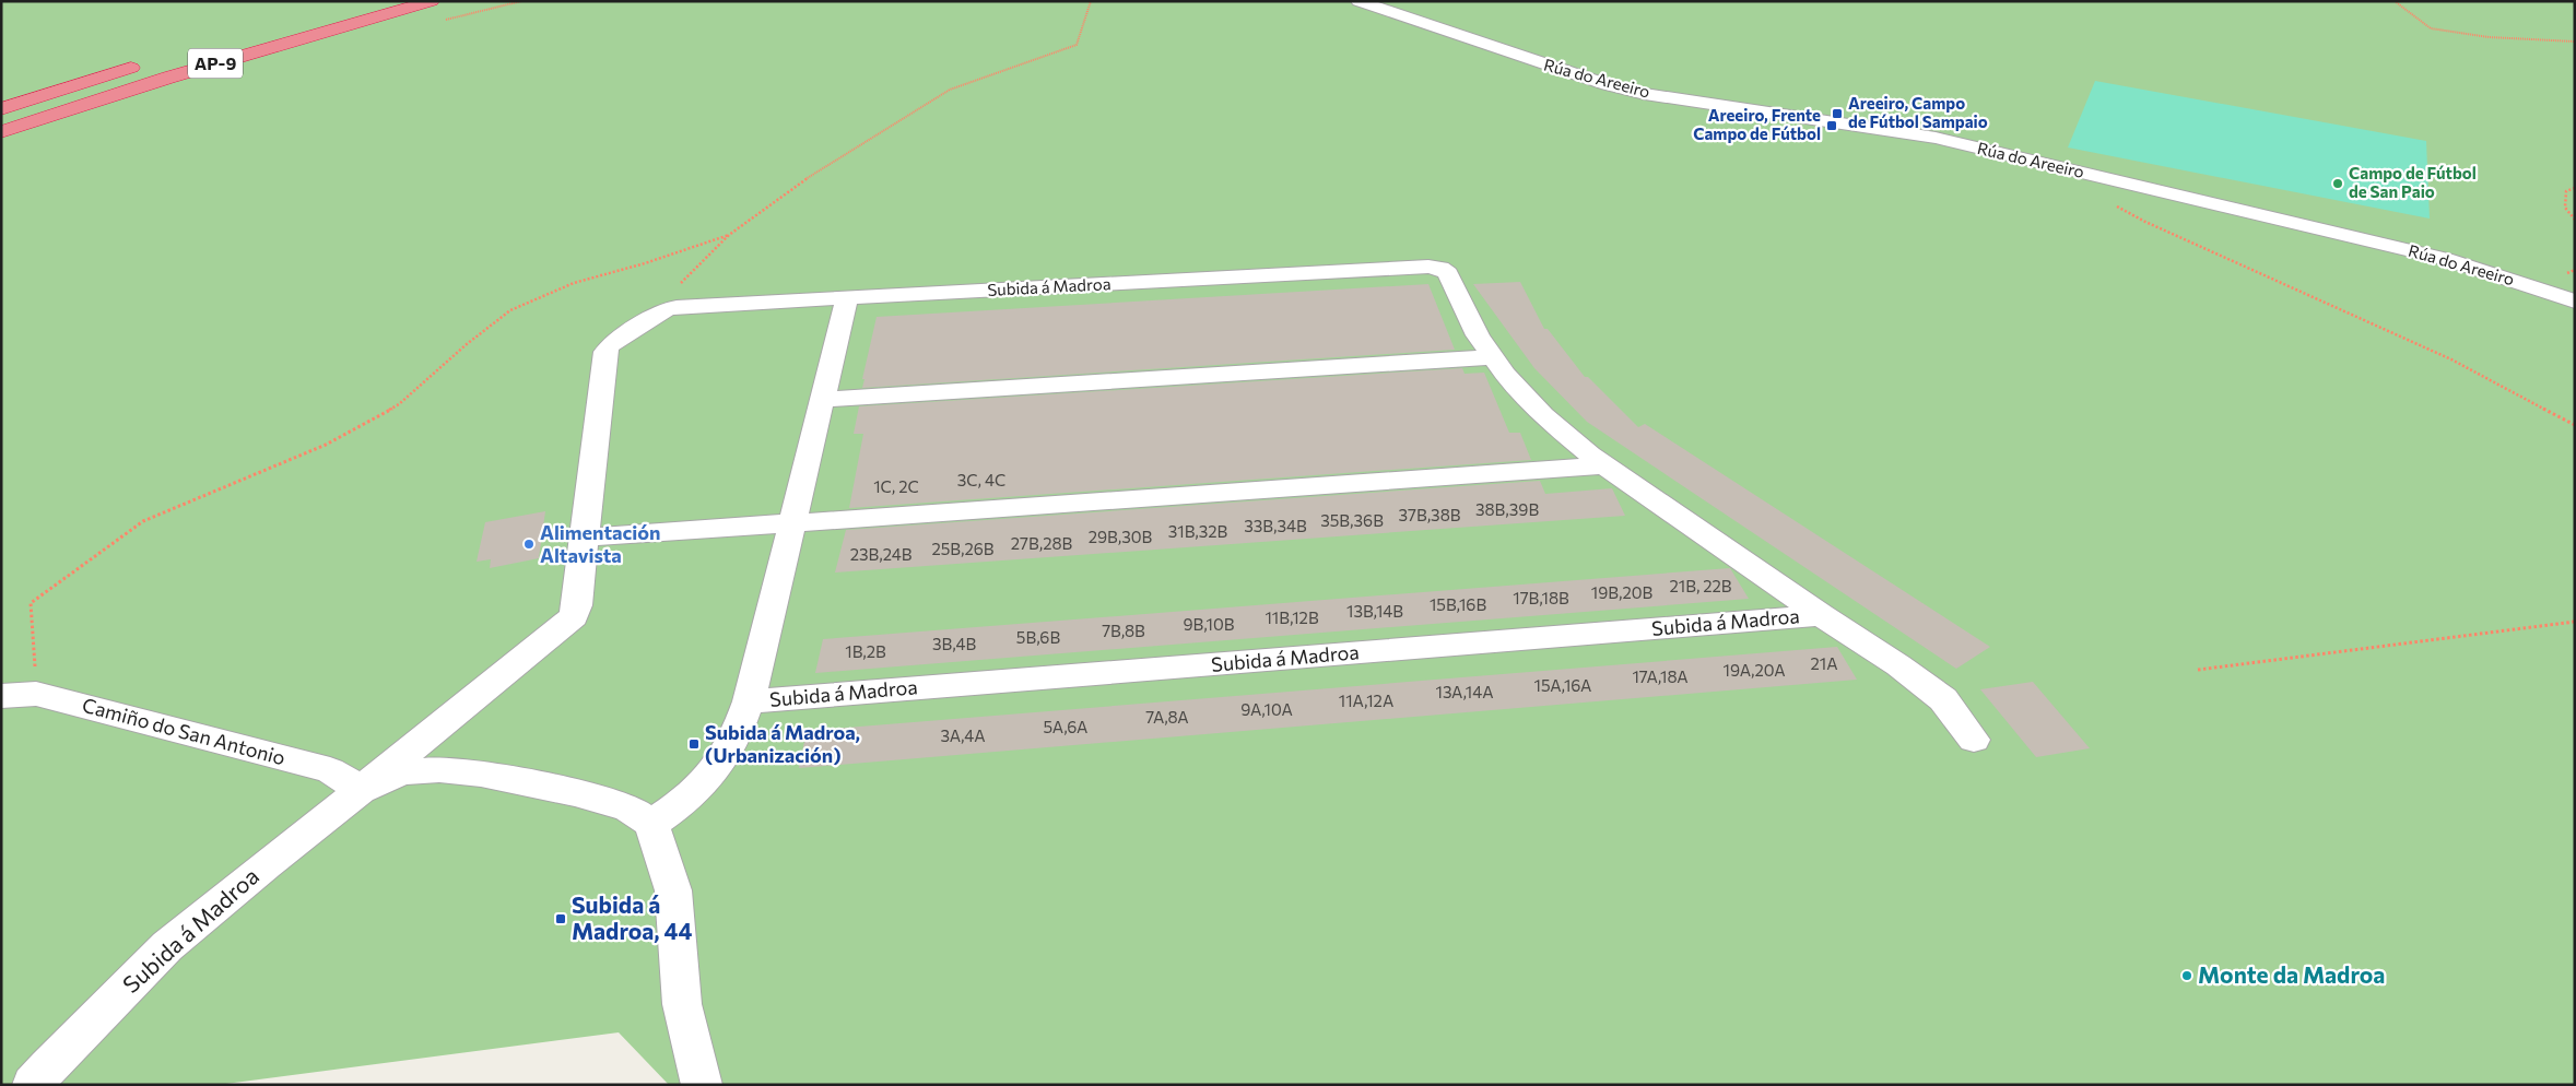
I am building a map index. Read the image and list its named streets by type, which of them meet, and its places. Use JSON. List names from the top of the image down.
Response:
{
  "streets": {
    "highway": ["AP-9"],
    "street": ["Rúa do Areeiro", "Subida á Madroa", "Camiño do San Antonio"]
  },
  "crossings": [
    ["Subida á Madroa", "Camiño do San Antonio"]
  ],
  "places": {
    "transit": [
      "Areeiro, Campo de Fútbol Sampaio",
      "Areeiro, Frente Campo de Fútbol",
      "Subida á Madroa, (Urbanización)",
      "Subida á Madroa, 44"
    ],
    "other": ["Campo de Fútbol de San Paio", "Alimentación Altavista", "Monte da Madroa"]
  },
  "house_numbers": [
    "3C, 4C",
    "1C, 2C",
    "38B,39B",
    "37B,38B",
    "35B,36B",
    "33B,34B",
    "31B,32B",
    "29B,30B",
    "27B,28B",
    "25B,26B",
    "23B,24B",
    "21B, 22B",
    "19B,20B",
    "17B,18B",
    "15B,16B",
    "13B,14B",
    "11B,12B",
    "9B,10B",
    "7B,8B",
    "5B,6B",
    "3B,4B",
    "1B,2B",
    "21A",
    "19A,20A",
    "17A,18A",
    "15A,16A",
    "13A,14A",
    "11A,12A",
    "9A,10A",
    "7A,8A",
    "5A,6A",
    "3A,4A"
  ]
}
